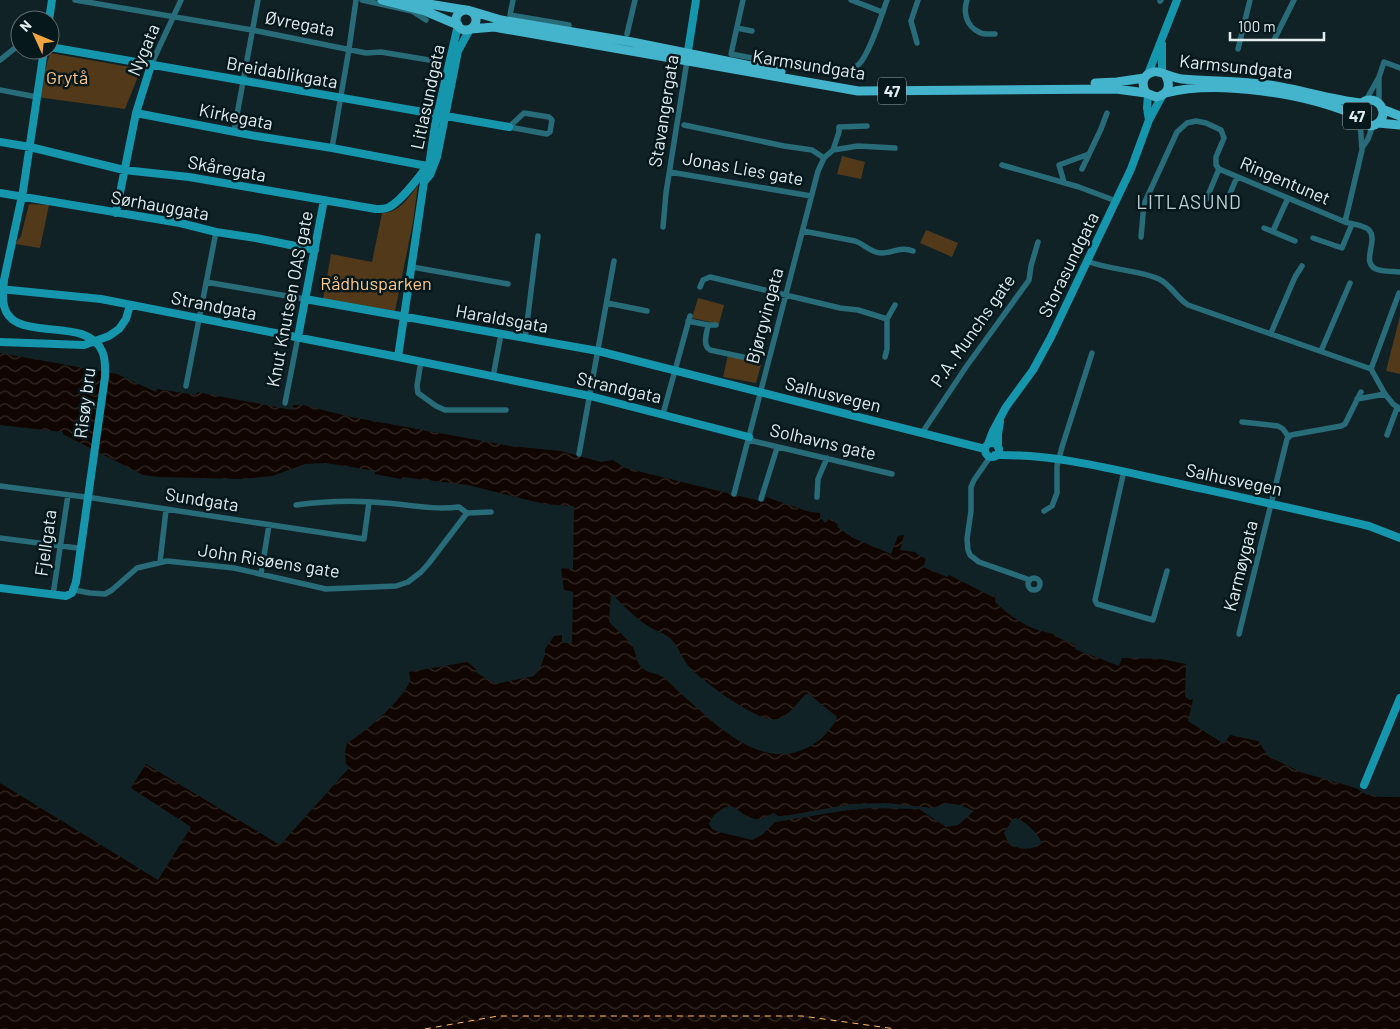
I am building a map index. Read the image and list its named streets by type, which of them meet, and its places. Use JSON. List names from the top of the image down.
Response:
{
  "streets": {
    "main road": ["Karmsundgata", "47"],
    "street": [
      "Øvregata",
      "Nygata",
      "Breidablikgata",
      "Litlasundgata",
      "Stavangergata",
      "Kirkegata",
      "Skåregata",
      "Jonas Lies gate",
      "Ringentunet",
      "Sørhauggata",
      "Storasundgata",
      "Knut Knutsen OAS gate",
      "Strandgata",
      "Bjørgvingata",
      "Haraldsgata",
      "P.A. Munchs gate",
      "Salhusvegen",
      "Risøy bru",
      "Solhavns gate",
      "Sundgata",
      "Fjellgata",
      "John Risøens gate",
      "Karmøygata"
    ]
  },
  "crossings": [
    ["Øvregata", "Nygata"],
    ["Nygata", "Breidablikgata"],
    ["Nygata", "Kirkegata"],
    ["Nygata", "Skåregata"],
    ["Nygata", "Sørhauggata"],
    ["Karmsundgata", "47"],
    ["Karmsundgata", "Litlasundgata"],
    ["Karmsundgata", "Stavangergata"],
    ["Karmsundgata", "Ringentunet"],
    ["Karmsundgata", "Storasundgata"],
    ["Breidablikgata", "Litlasundgata"],
    ["47", "Litlasundgata"],
    ["47", "Ringentunet"],
    ["47", "Storasundgata"],
    ["Litlasundgata", "Kirkegata"],
    ["Litlasundgata", "Skåregata"],
    ["Litlasundgata", "Strandgata"],
    ["Litlasundgata", "Haraldsgata"],
    ["Stavangergata", "Jonas Lies gate"],
    ["Kirkegata", "Skåregata"],
    ["Skåregata", "Knut Knutsen OAS gate"],
    ["Jonas Lies gate", "Bjørgvingata"],
    ["Sørhauggata", "Knut Knutsen OAS gate"],
    ["Storasundgata", "Salhusvegen"],
    ["Knut Knutsen OAS gate", "Strandgata"],
    ["Knut Knutsen OAS gate", "Haraldsgata"],
    ["Strandgata", "Bjørgvingata"],
    ["Strandgata", "Risøy bru"],
    ["Strandgata", "Solhavns gate"],
    ["Bjørgvingata", "Haraldsgata"],
    ["Bjørgvingata", "Salhusvegen"],
    ["Bjørgvingata", "Solhavns gate"],
    ["Haraldsgata", "Salhusvegen"],
    ["P.A. Munchs gate", "Salhusvegen"],
    ["Salhusvegen", "Karmøygata"],
    ["Risøy bru", "John Risøens gate"],
    ["Sundgata", "Fjellgata"]
  ],
  "districts": ["LITLASUND"],
  "parks": ["Grytå", "Rådhusparken"],
  "scale_bar": "100 m",
  "north": "top left"
}
